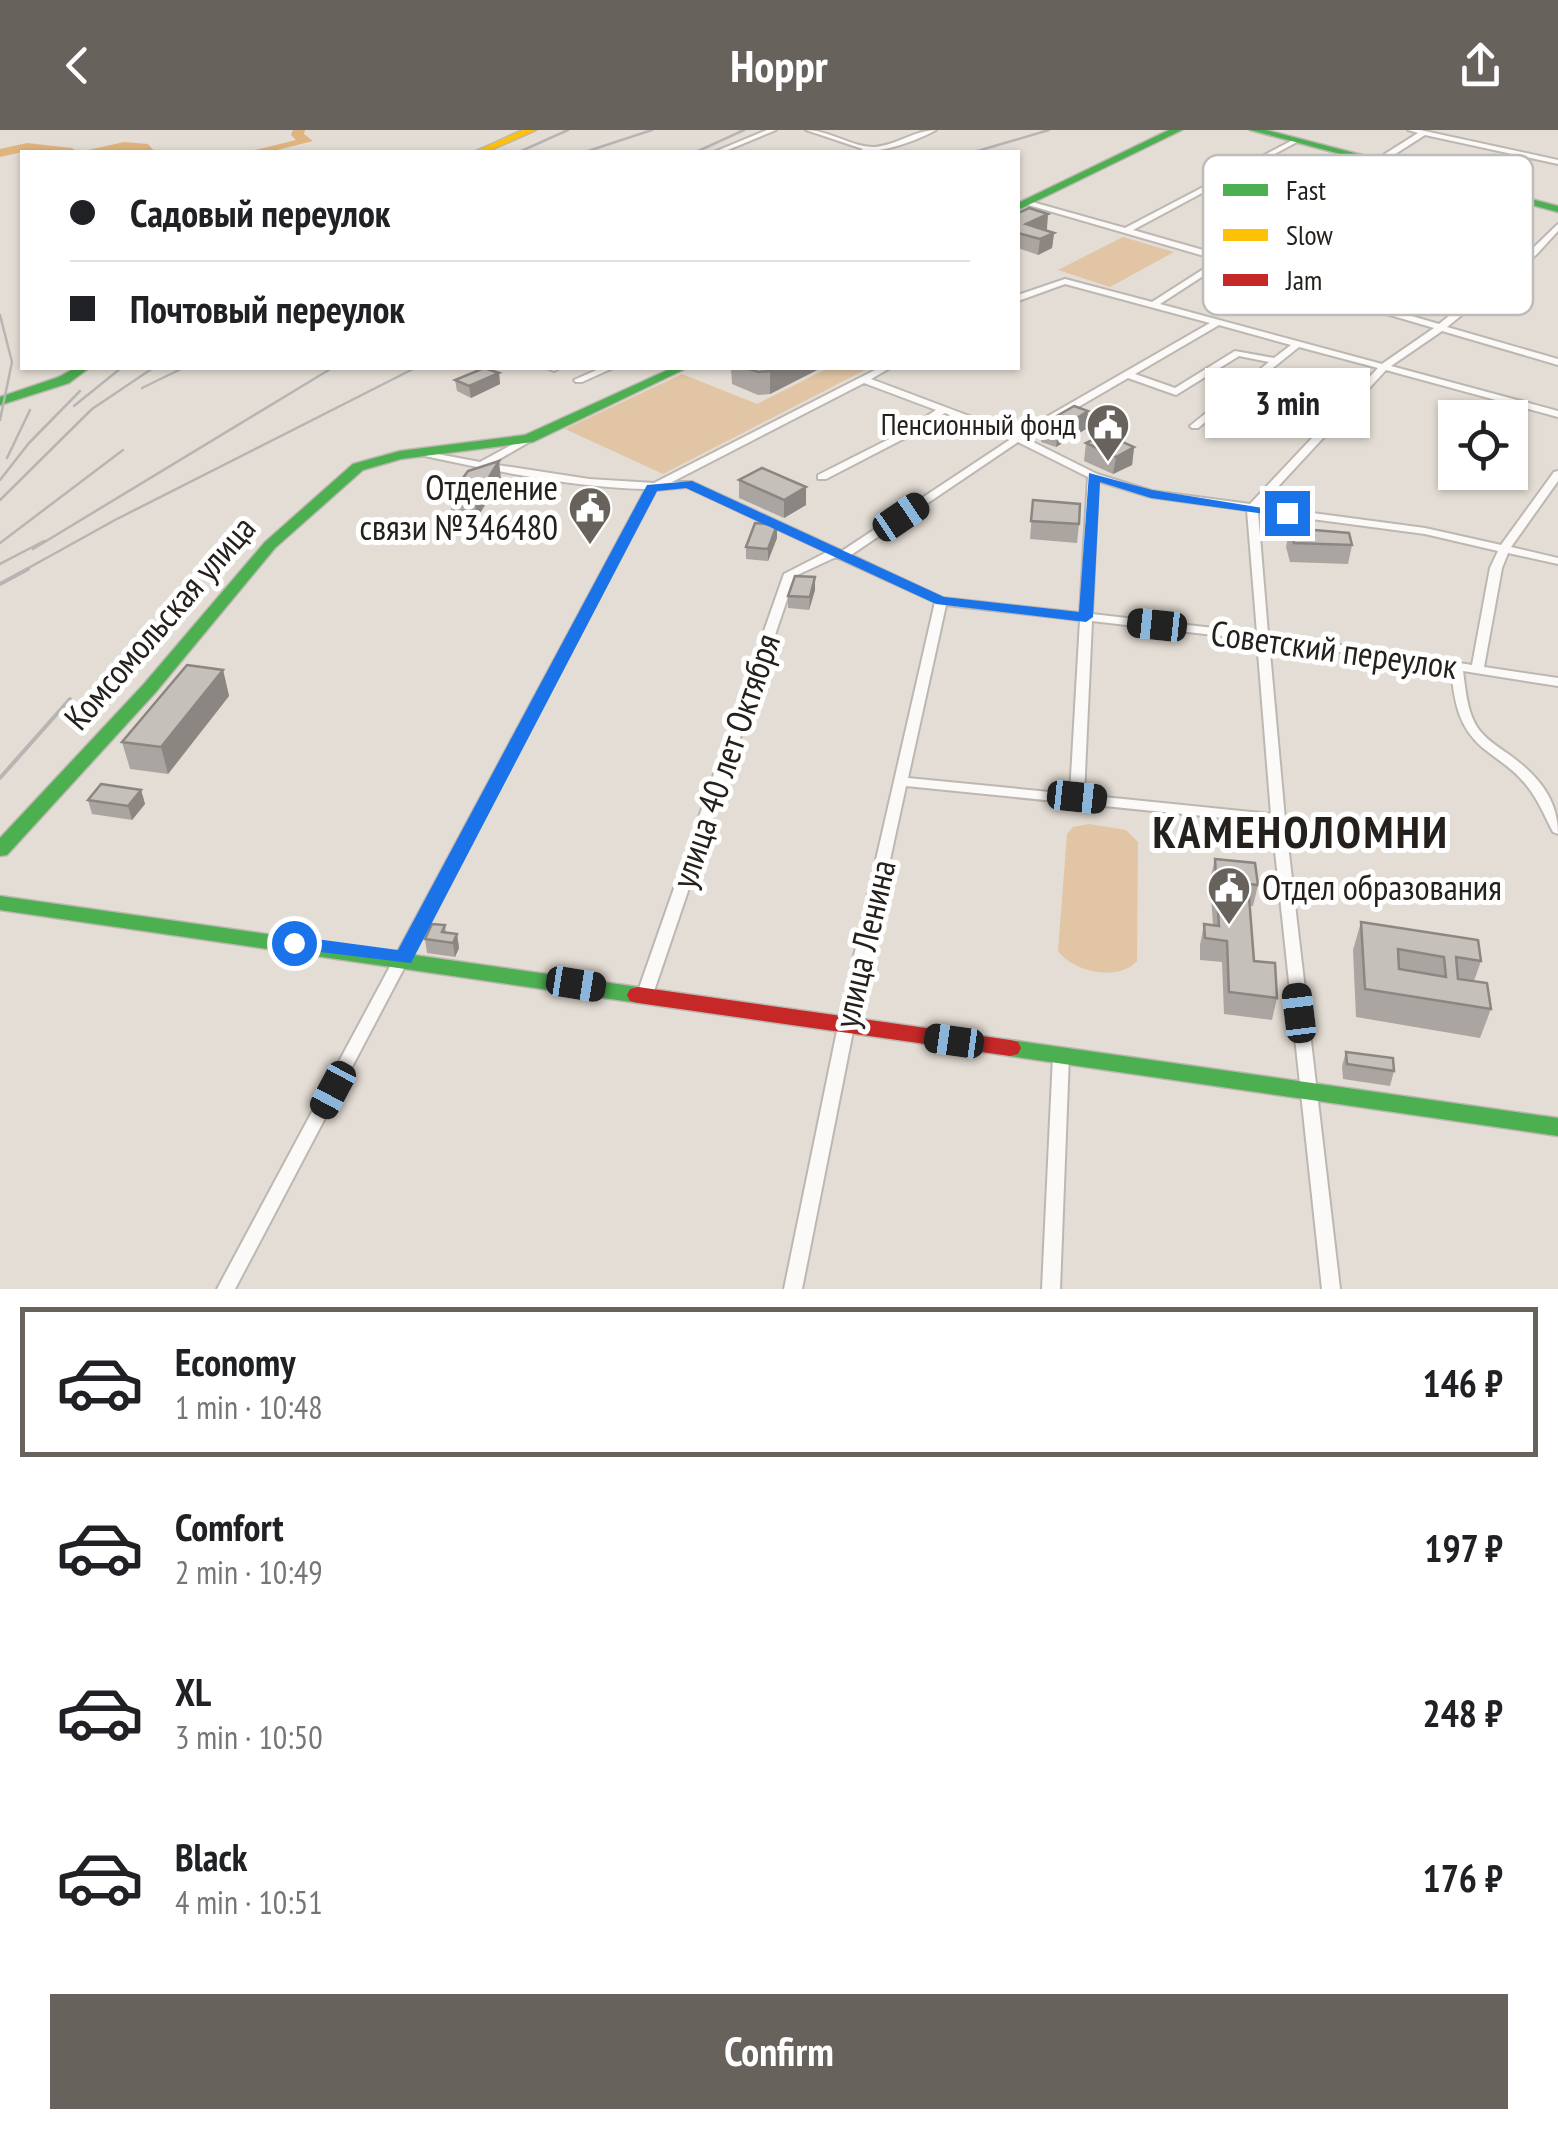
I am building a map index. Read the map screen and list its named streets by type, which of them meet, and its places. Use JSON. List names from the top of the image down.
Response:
{
  "streets": {
    "main road": ["Комсомольская улица"],
    "street": ["Советский переулок", "улица 40 лет Октября", "улица Ленина"]
  },
  "crossings": [
    ["Комсомольская улица", "Советский переулок"],
    ["Советский переулок", "улица 40 лет Октября"],
    ["Советский переулок", "улица Ленина"]
  ],
  "districts": ["КАМЕНОЛОМНИ"],
  "places": {
    "public building": ["Пенсионный фонд", "Отделение связи №346480", "Отдел образования"]
  },
  "legend": ["Fast", "Slow", "Jam"],
  "page": {
    "header": "Hoppr",
    "banner": ["Садовый переулок", "Почтовый переулок"],
    "bubble": "3 min",
    "list": [
      {
        "name": "Economy",
        "note": "1 min · 10:48",
        "value": "146 ₽"
      },
      {
        "name": "Comfort",
        "note": "2 min · 10:49",
        "value": "197 ₽"
      },
      {
        "name": "XL",
        "note": "3 min · 10:50",
        "value": "248 ₽"
      },
      {
        "name": "Black",
        "note": "4 min · 10:51",
        "value": "176 ₽"
      }
    ],
    "buttons": "Confirm"
  }
}
